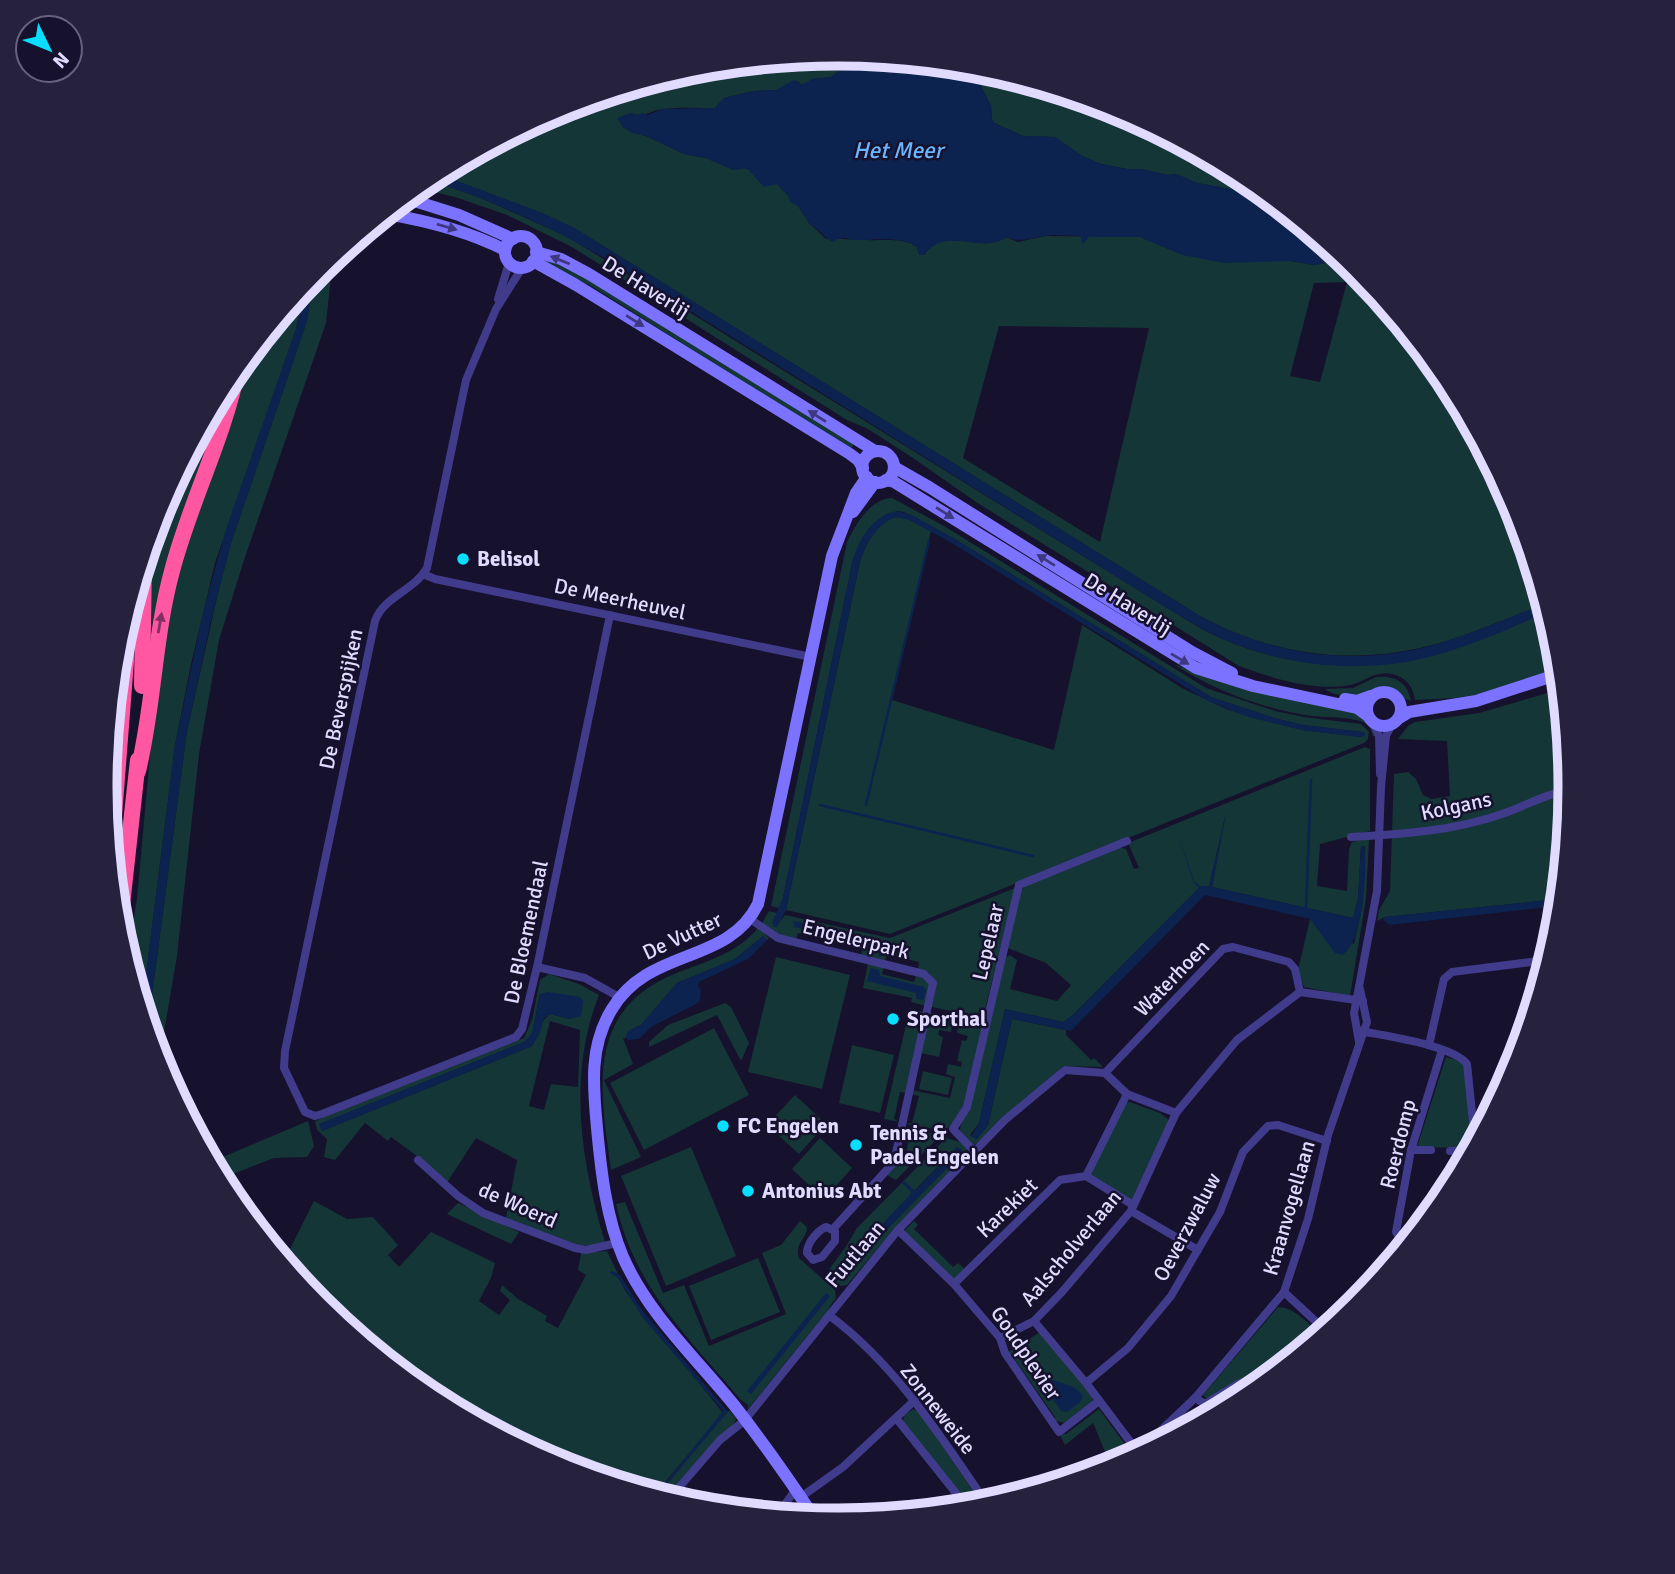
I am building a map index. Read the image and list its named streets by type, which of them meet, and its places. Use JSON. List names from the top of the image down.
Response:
{
  "streets": {
    "street": [
      "De Haverlij",
      "De Meerheuvel",
      "De Beverspijken",
      "Kolgans",
      "De Bloemendaal",
      "De Vutter",
      "Engelerpark",
      "Lepelaar",
      "Waterhoen",
      "Roerdomp",
      "de Woerd",
      "Karekiet",
      "Kraanvogellaan",
      "Oeverzwaluw",
      "Aalscholverlaan",
      "Fuutlaan",
      "Goudplevier",
      "Zonneweide"
    ]
  },
  "crossings": [
    ["De Haverlij", "De Vutter"],
    ["De Haverlij", "Kraanvogellaan"],
    ["De Meerheuvel", "De Beverspijken"],
    ["De Meerheuvel", "De Bloemendaal"],
    ["De Meerheuvel", "De Vutter"],
    ["De Beverspijken", "De Bloemendaal"],
    ["Kolgans", "Kraanvogellaan"],
    ["De Vutter", "Engelerpark"],
    ["De Vutter", "de Woerd"],
    ["De Vutter", "Fuutlaan"],
    ["Lepelaar", "Fuutlaan"],
    ["Waterhoen", "Aalscholverlaan"],
    ["Waterhoen", "Fuutlaan"],
    ["Karekiet", "Goudplevier"],
    ["Kraanvogellaan", "Oeverzwaluw"],
    ["Oeverzwaluw", "Goudplevier"],
    ["Aalscholverlaan", "Goudplevier"],
    ["Fuutlaan", "Goudplevier"],
    ["Fuutlaan", "Zonneweide"]
  ],
  "water": ["Het Meer"],
  "places": [
    "Belisol",
    "Sporthal",
    "FC Engelen",
    "Tennis & Padel Engelen",
    "Antonius Abt"
  ],
  "north": "bottom right"
}
